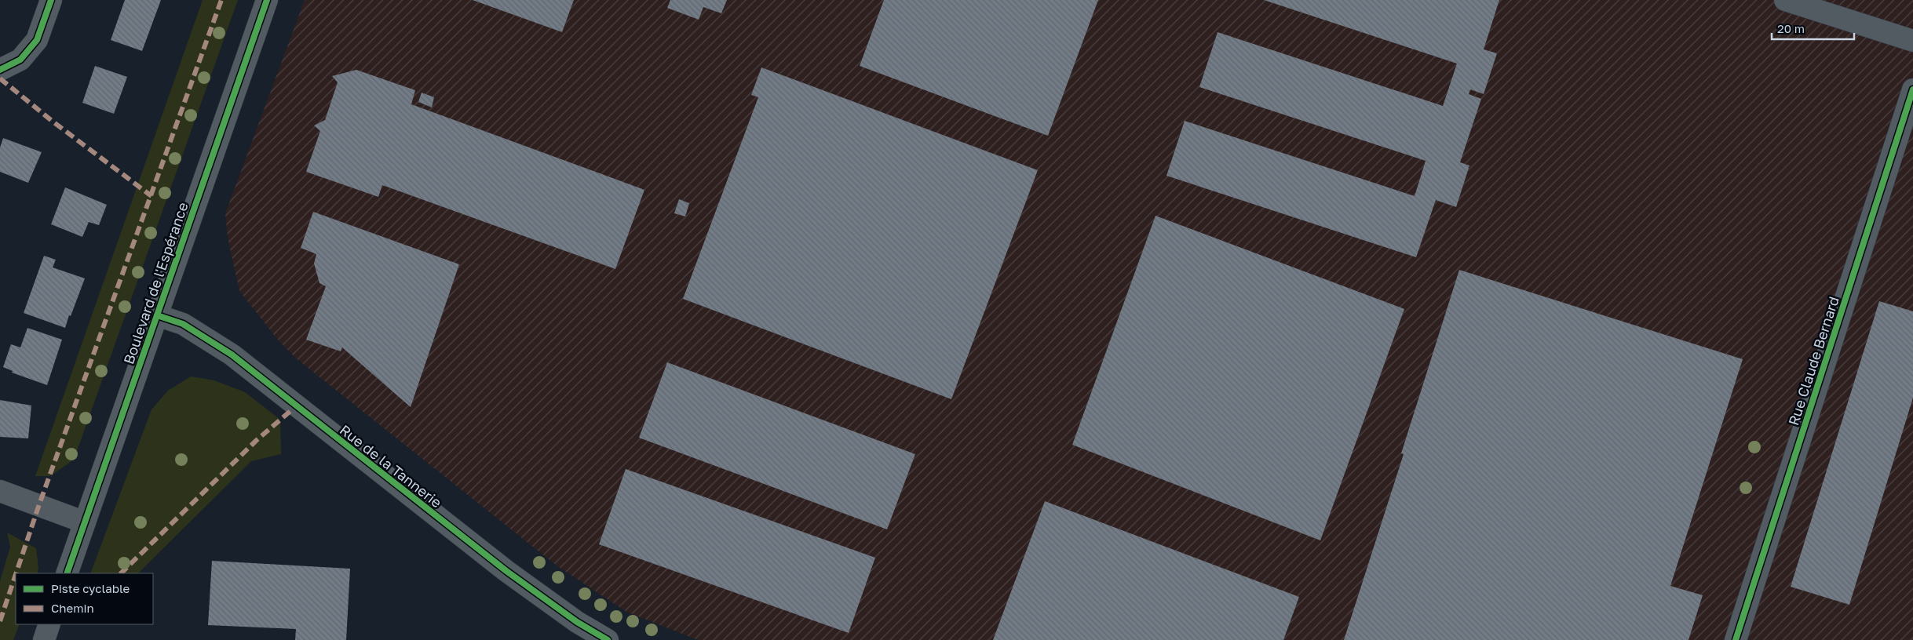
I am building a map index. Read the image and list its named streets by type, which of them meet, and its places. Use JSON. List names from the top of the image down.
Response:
{
  "streets": {
    "street": ["Boulevard de l'Espérance", "Rue Claude Bernard", "Rue de la Tannerie"]
  },
  "crossings": [
    ["Boulevard de l'Espérance", "Rue de la Tannerie"]
  ],
  "legend": ["Piste cyclable", "Chemin"],
  "scale_bar": "20 m"
}
